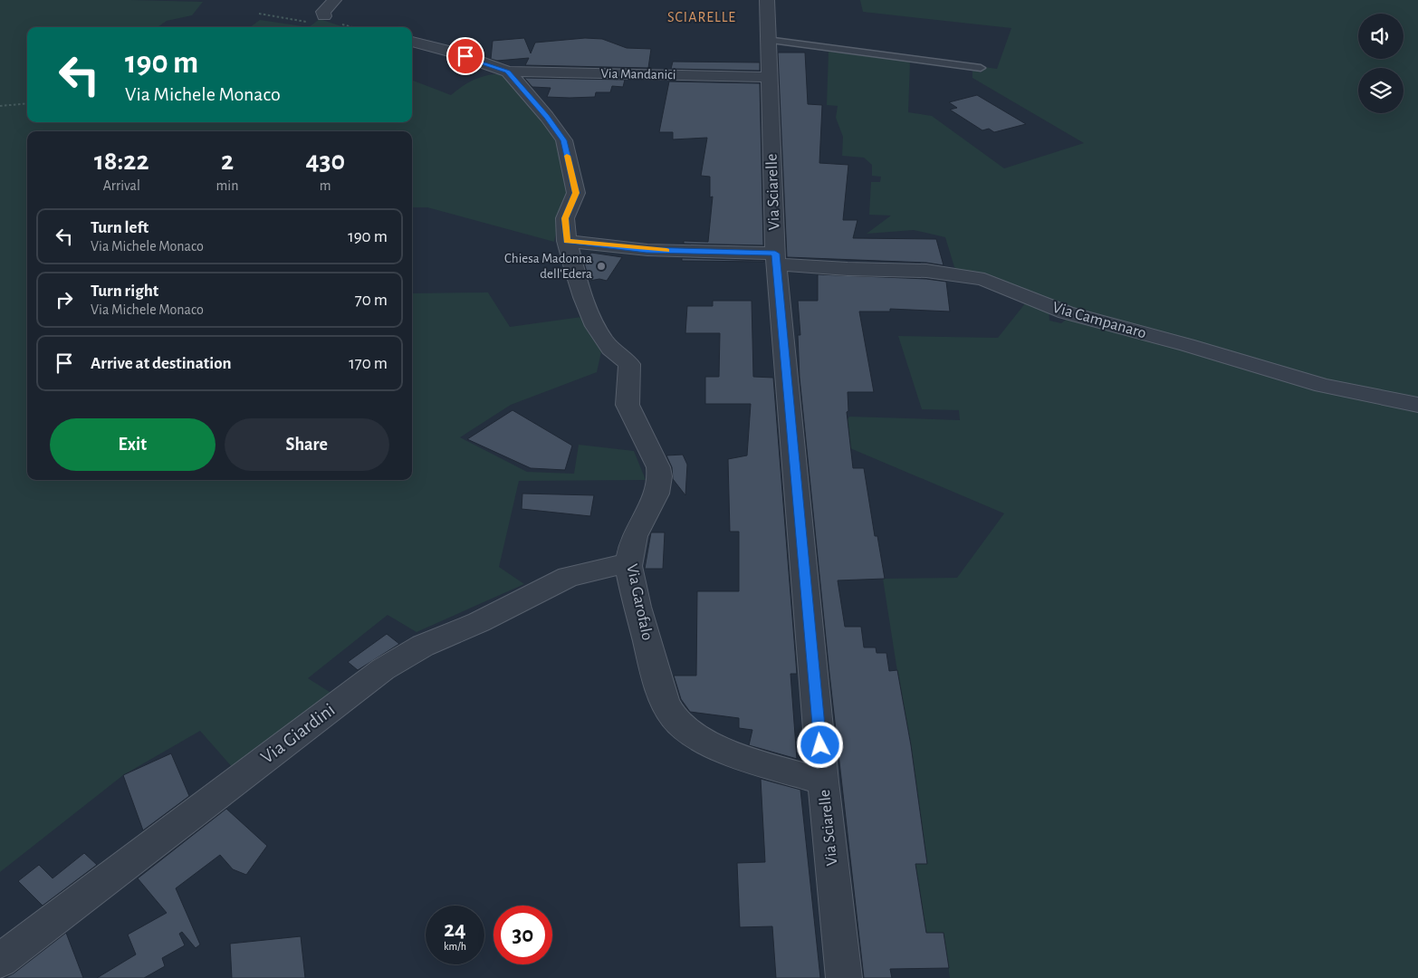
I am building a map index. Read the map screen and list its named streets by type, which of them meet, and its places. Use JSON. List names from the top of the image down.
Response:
{
  "streets": {
    "street": [
      "Via Mandanici",
      "Via Sciarelle",
      "Via Campanaro",
      "Via Garofalo",
      "Via Giardini"
    ]
  },
  "crossings": [
    ["Via Mandanici", "Via Sciarelle"],
    ["Via Mandanici", "Via Garofalo"],
    ["Via Sciarelle", "Via Campanaro"],
    ["Via Sciarelle", "Via Garofalo"],
    ["Via Campanaro", "Via Garofalo"],
    ["Via Garofalo", "Via Giardini"]
  ],
  "districts": ["SCIARELLE"],
  "places": ["Chiesa Madonna dell'Edera"],
  "page": {
    "turn": ["190 m", "Via Michele Monaco"],
    "eta": [
      "18:22",
      "Arrival",
      "2",
      "min",
      "430",
      "m"
    ],
    "list": [
      {
        "name": "Turn left",
        "note": "Via Michele Monaco",
        "value": "190 m"
      },
      {
        "name": "Turn right",
        "note": "Via Michele Monaco",
        "value": "70 m"
      },
      {
        "name": "Arrive at destination",
        "value": "170 m"
      }
    ],
    "buttons": ["Exit", "Share"],
    "speed": "24 km/h",
    "limit": "30"
  }
}
